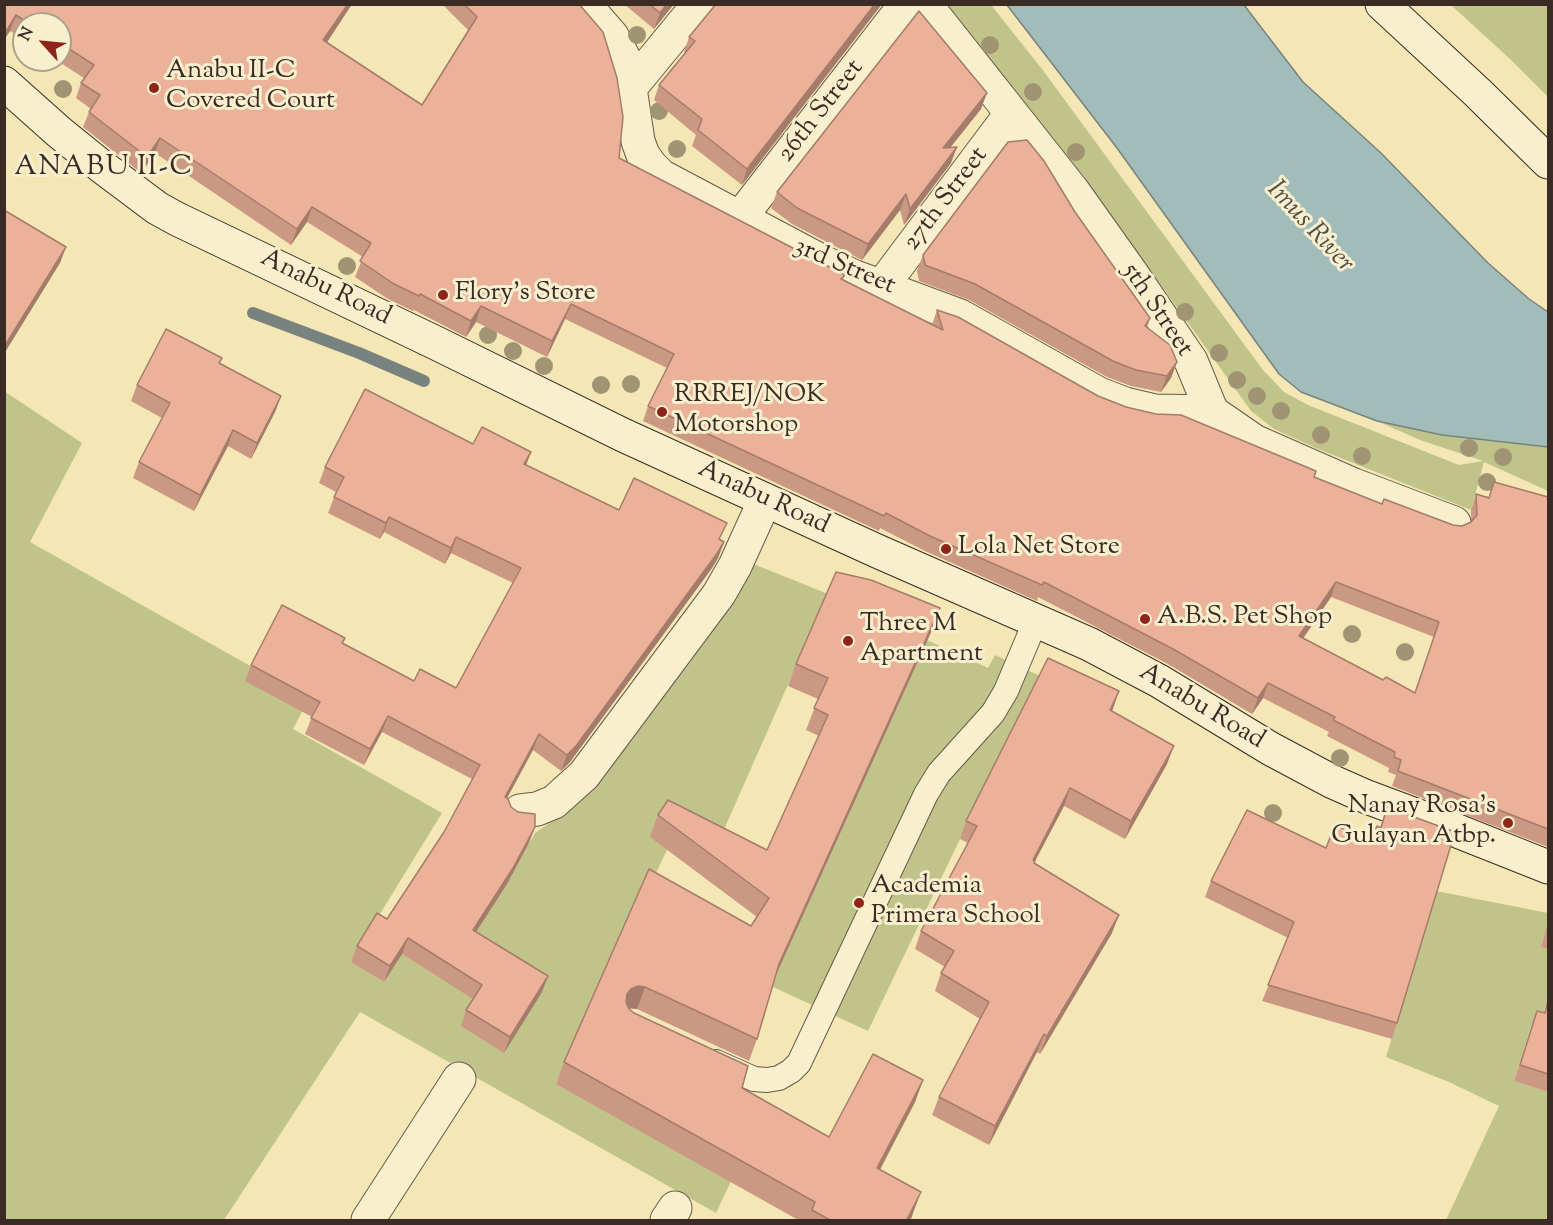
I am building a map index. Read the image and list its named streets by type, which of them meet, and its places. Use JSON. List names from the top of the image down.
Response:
{
  "streets": {
    "street": [
      "26th Street",
      "27th Street",
      "3rd Street",
      "Anabu Road",
      "5th Street"
    ]
  },
  "crossings": [
    ["26th Street", "3rd Street"],
    ["27th Street", "3rd Street"],
    ["27th Street", "5th Street"],
    ["3rd Street", "5th Street"]
  ],
  "districts": ["ANABU II-C"],
  "water": ["Imus River"],
  "places": [
    "Anabu II-C Covered Court",
    "Flory's Store",
    "RRREJ/NOK Motorshop",
    "Lola Net Store",
    "A.B.S. Pet Shop",
    "Three M Apartment",
    "Nanay Rosa's Gulayan Atbp.",
    "Academia Primera School"
  ],
  "north": "top left"
}
